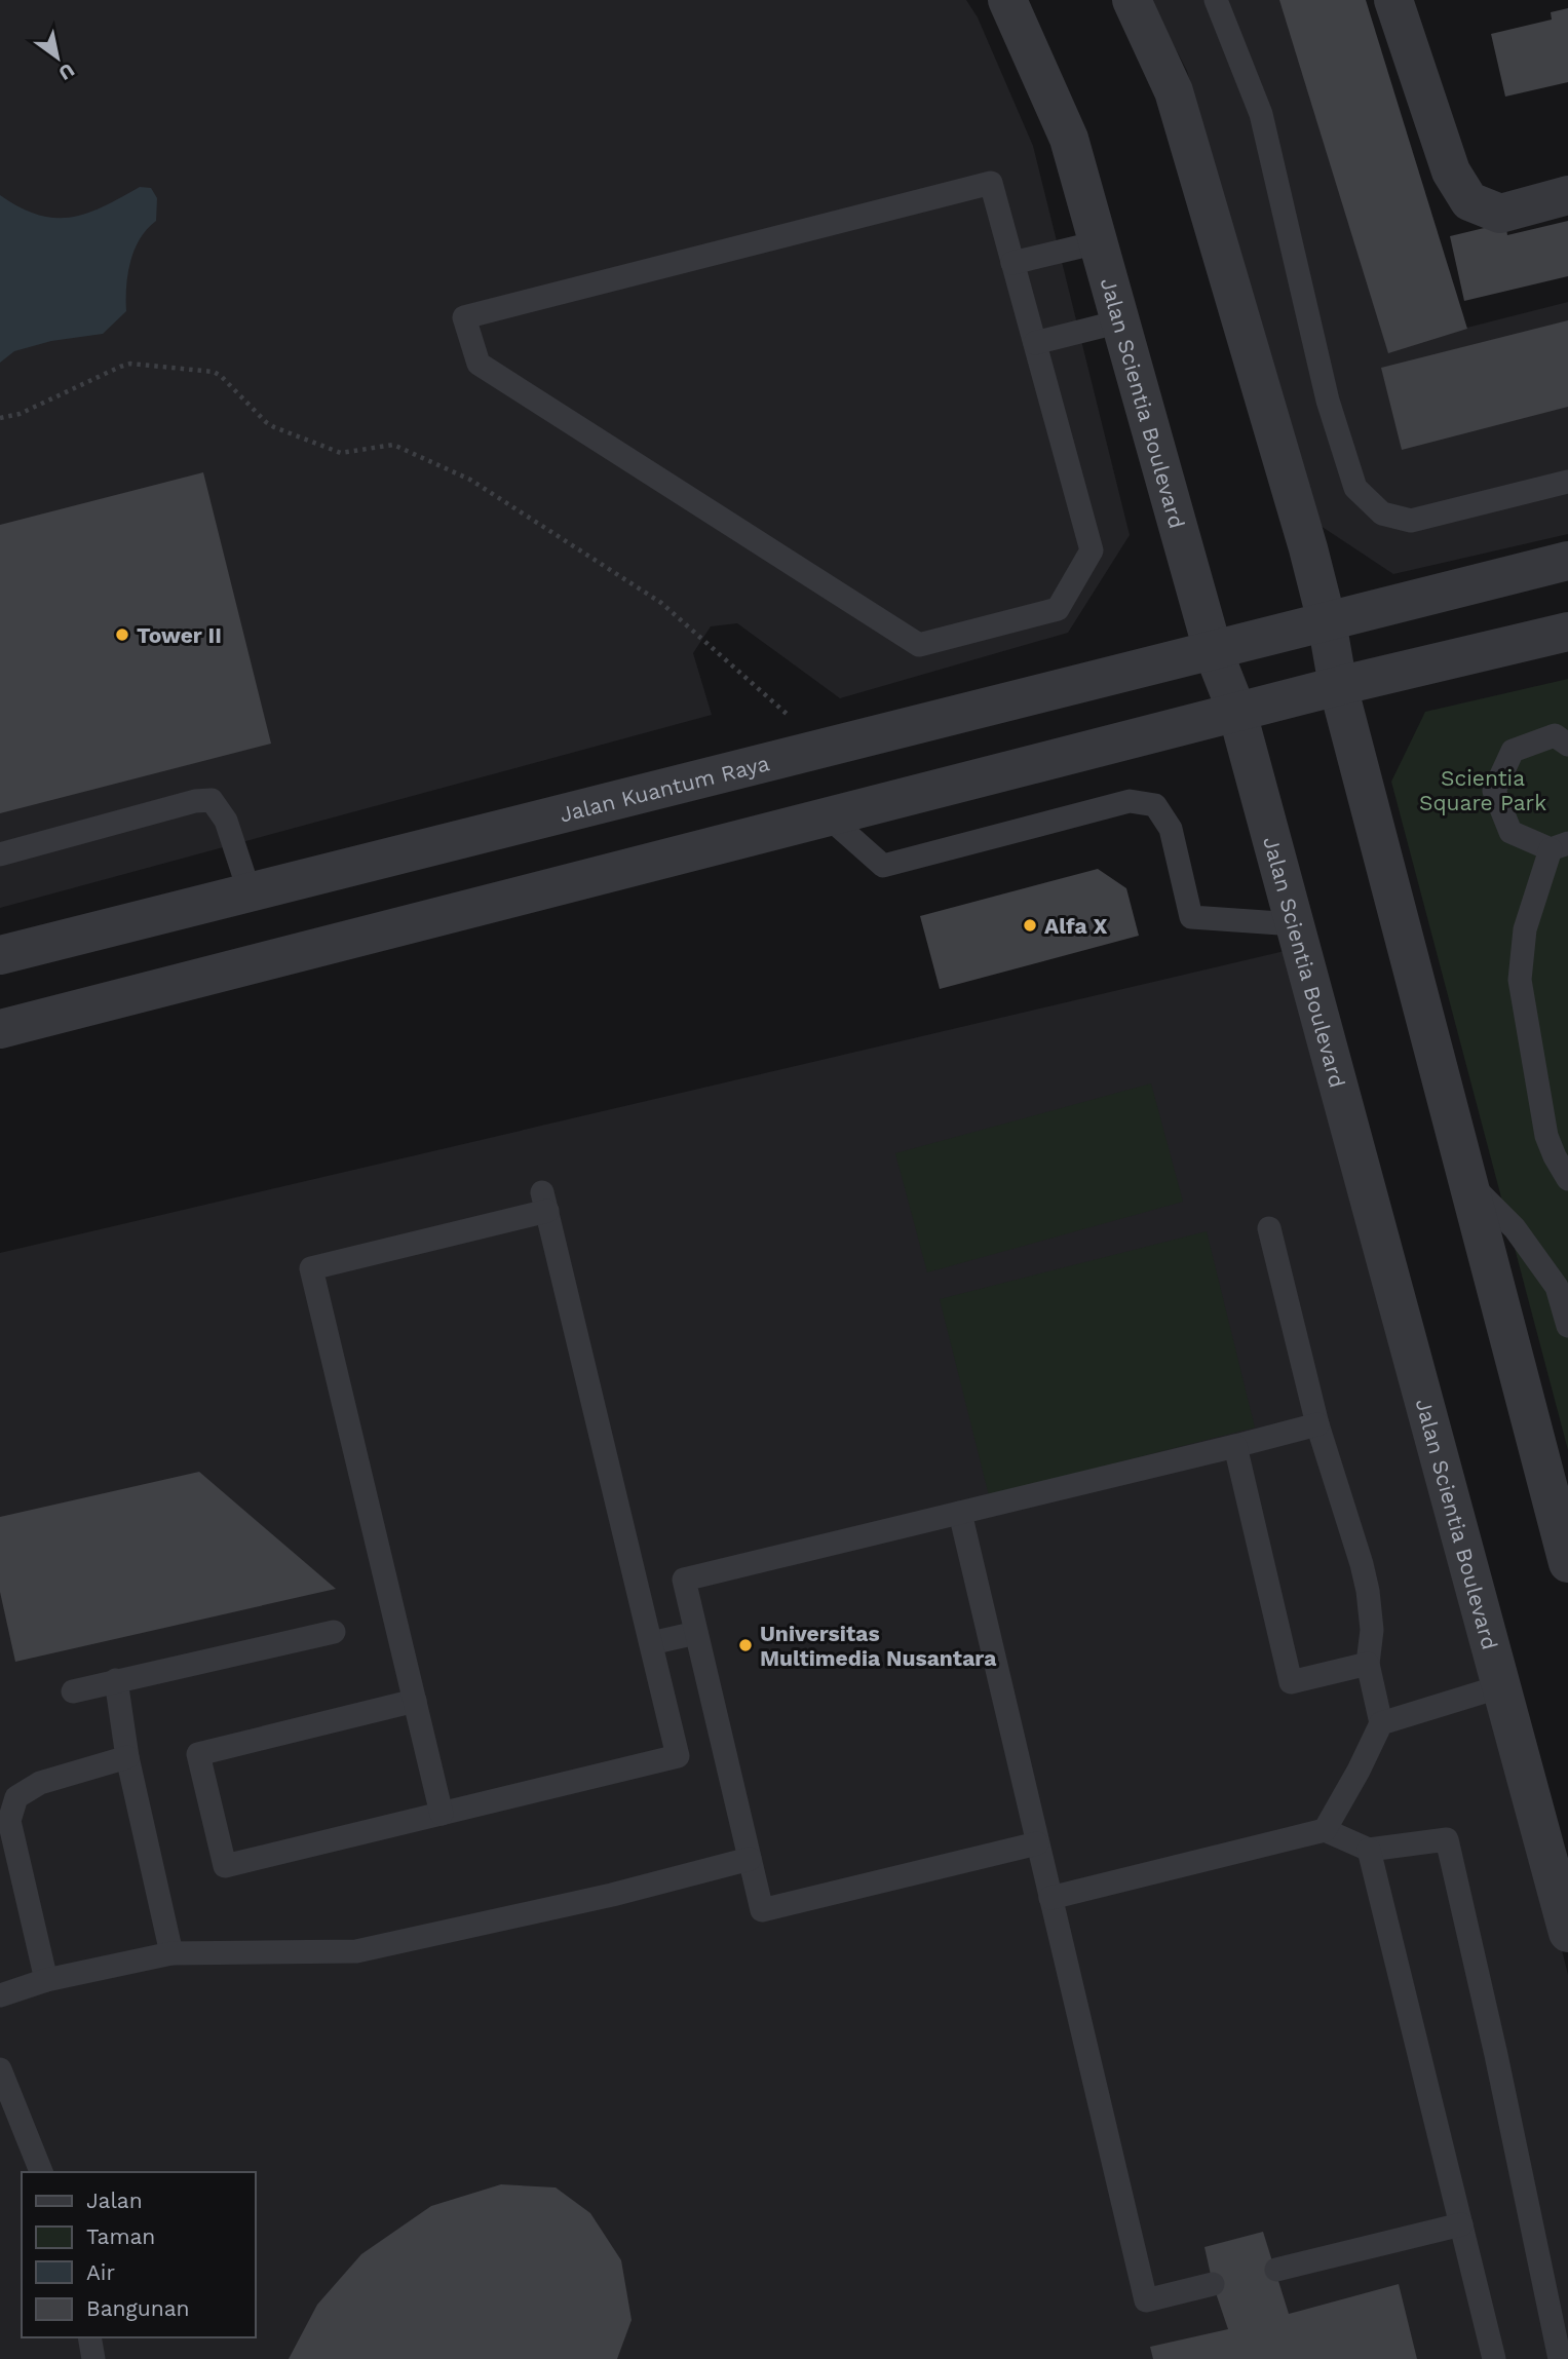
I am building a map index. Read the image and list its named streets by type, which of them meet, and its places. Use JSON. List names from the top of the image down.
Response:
{
  "streets": {
    "street": ["Jalan Scientia Boulevard", "Jalan Kuantum Raya"]
  },
  "crossings": [
    ["Jalan Scientia Boulevard", "Jalan Kuantum Raya"]
  ],
  "parks": ["Scientia Square Park"],
  "places": ["Tower II", "Alfa X", "Universitas Multimedia Nusantara"],
  "legend": [
    "Jalan",
    "Taman",
    "Air",
    "Bangunan"
  ],
  "north": "bottom right"
}
